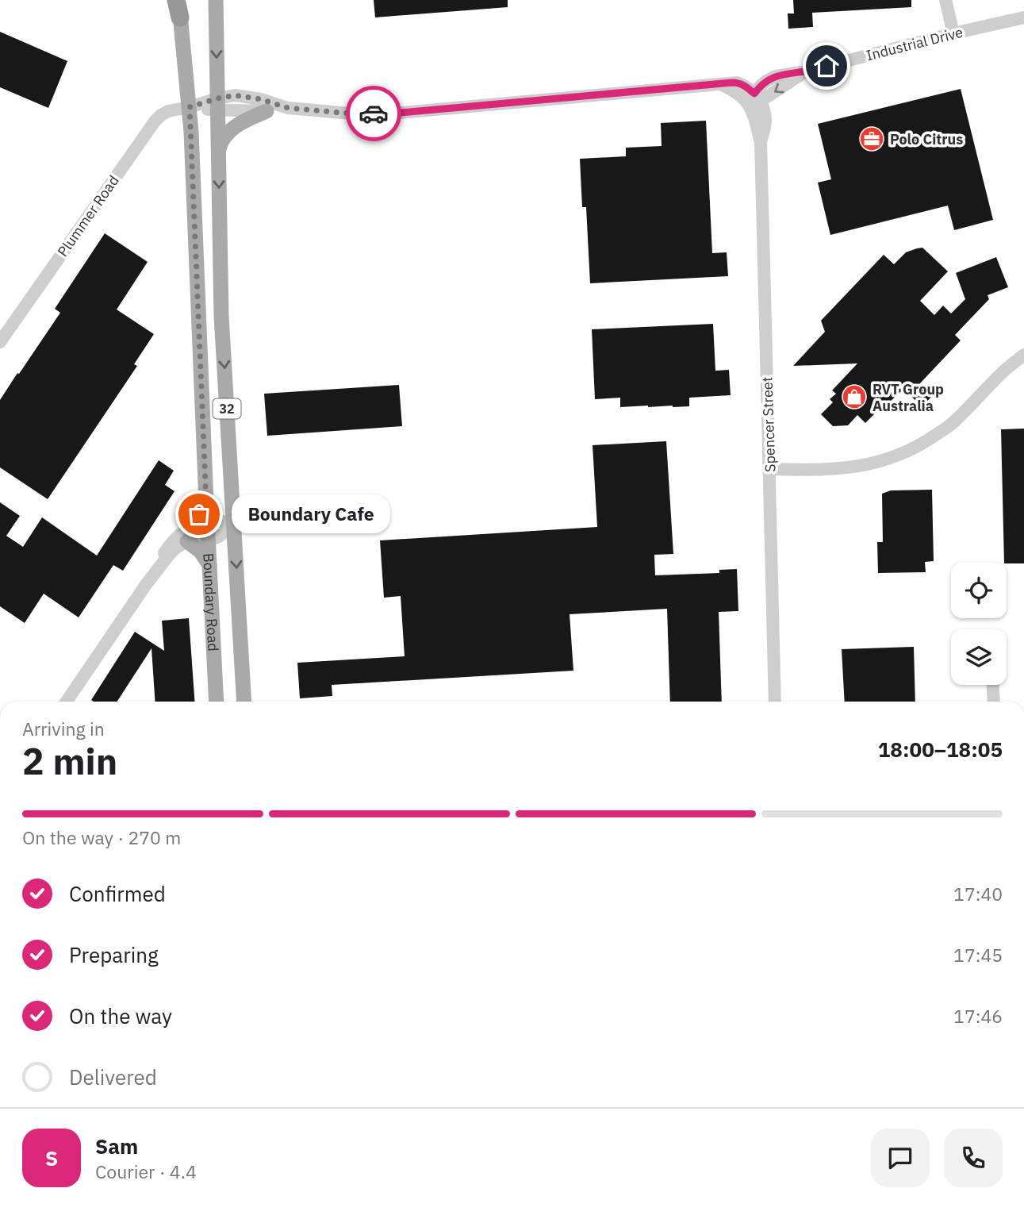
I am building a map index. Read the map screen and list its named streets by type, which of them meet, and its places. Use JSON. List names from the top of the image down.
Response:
{
  "streets": {
    "main road": ["32", "Boundary Road"],
    "street": ["Industrial Drive", "Plummer Road", "Spencer Street"]
  },
  "crossings": [
    ["Industrial Drive", "Spencer Street"],
    ["Plummer Road", "Boundary Road"]
  ],
  "places": {
    "office": ["Polo Citrus"],
    "shop": ["RVT Group Australia"],
    "other": ["Boundary Cafe"]
  },
  "page": {
    "bubble": "Boundary Cafe",
    "heading": ["2 min", "Arriving in", "18:00–18:05"],
    "panel": ["Sam", "Courier · 4.4"],
    "bar": "On the way · 270 m",
    "list": [
      ["Confirmed", "17:40"],
      ["Preparing", "17:45"],
      ["On the way", "17:46"],
      "Delivered"
    ],
    "round": "S"
  }
}
